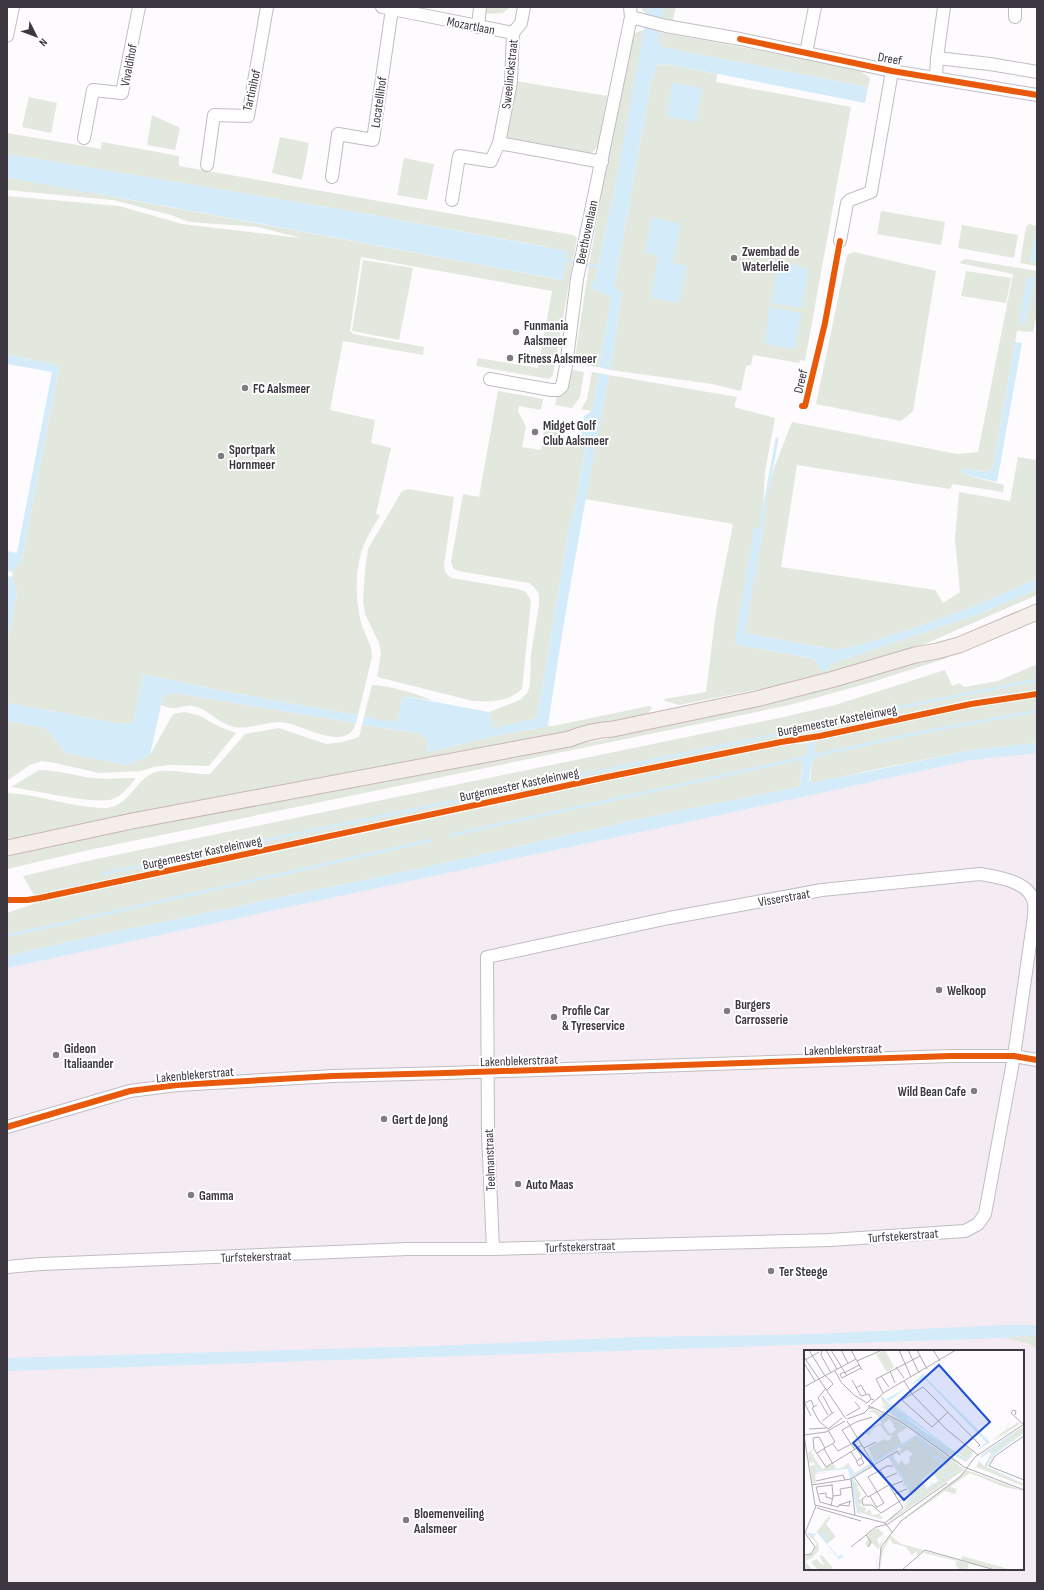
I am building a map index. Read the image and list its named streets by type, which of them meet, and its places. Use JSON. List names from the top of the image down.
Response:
{
  "streets": {
    "street": [
      "Mozartlaan",
      "Dreef",
      "Vivaldihof",
      "Sweelinckstraat",
      "Tartinihof",
      "Locatellihof",
      "Beethovenlaan",
      "Visserstraat",
      "Lakenblekerstraat",
      "Teelmanstraat",
      "Turfstekerstraat"
    ],
    "cycle path": ["Burgemeester Kasteleinweg"]
  },
  "crossings": [
    ["Mozartlaan", "Sweelinckstraat"],
    ["Mozartlaan", "Locatellihof"],
    ["Dreef", "Beethovenlaan"],
    ["Visserstraat", "Lakenblekerstraat"],
    ["Visserstraat", "Teelmanstraat"],
    ["Visserstraat", "Turfstekerstraat"],
    ["Lakenblekerstraat", "Teelmanstraat"],
    ["Lakenblekerstraat", "Turfstekerstraat"],
    ["Teelmanstraat", "Turfstekerstraat"]
  ],
  "places": [
    "Zwembad de Waterlelie",
    "Funmania Aalsmeer",
    "Fitness Aalsmeer",
    "FC Aalsmeer",
    "Midget Golf Club Aalsmeer",
    "Sportpark Hornmeer",
    "Welkoop",
    "Burgers Carrosserie",
    "Profile Car & Tyreservice",
    "Gideon Italiaander",
    "Wild Bean Cafe",
    "Gert de Jong",
    "Auto Maas",
    "Gamma",
    "Ter Steege",
    "Bloemenveiling Aalsmeer"
  ],
  "north": "bottom right"
}
